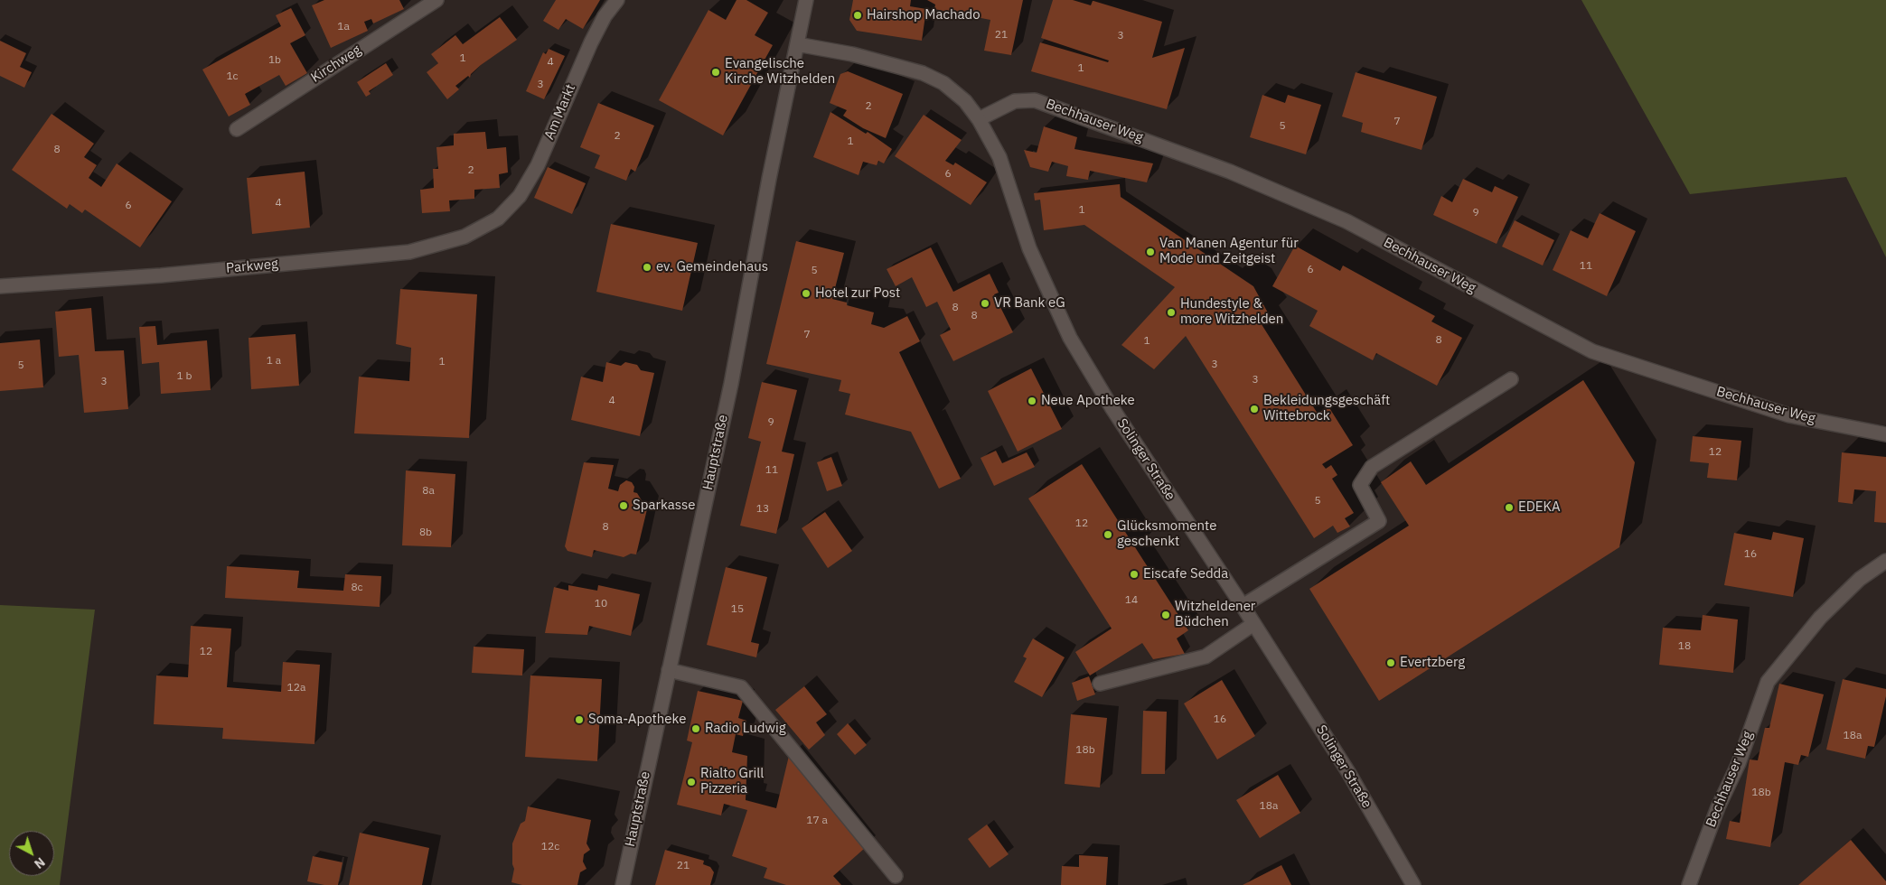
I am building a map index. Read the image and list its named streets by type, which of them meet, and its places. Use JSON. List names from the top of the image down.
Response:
{
  "streets": {
    "main road": [
      "Kirchweg",
      "Am Markt",
      "Bechhauser Weg",
      "Parkweg",
      "Hauptstraße",
      "Solinger Straße"
    ]
  },
  "crossings": [
    ["Am Markt", "Parkweg"],
    ["Bechhauser Weg", "Solinger Straße"],
    ["Hauptstraße", "Solinger Straße"]
  ],
  "places": [
    "Hairshop Machado",
    "Evangelische Kirche Witzhelden",
    "Van Manen Agentur für Mode und Zeitgeist",
    "ev. Gemeindehaus",
    "Hotel zur Post",
    "VR Bank eG",
    "Hundestyle & more Witzhelden",
    "Neue Apotheke",
    "Bekleidungsgeschäft Wittebrock",
    "Sparkasse",
    "EDEKA",
    "Glücksmomente geschenkt",
    "Eiscafe Sedda",
    "Witzheldener Büdchen",
    "Evertzberg",
    "Soma-Apotheke",
    "Radio Ludwig",
    "Rialto Grill Pizzeria"
  ],
  "house_numbers": [
    "1a",
    "21",
    "3",
    "1",
    "1b",
    "4",
    "1",
    "1c",
    "3",
    "2",
    "7",
    "5",
    "2",
    "1",
    "8",
    "2",
    "6",
    "4",
    "6",
    "1",
    "9",
    "11",
    "6",
    "5",
    "8",
    "8",
    "7",
    "8",
    "1",
    "1 a",
    "1",
    "3",
    "5",
    "1 b",
    "3",
    "3",
    "4",
    "9",
    "12",
    "11",
    "8a",
    "5",
    "13",
    "12",
    "8",
    "8b",
    "16",
    "8c",
    "14",
    "10",
    "15",
    "18",
    "12",
    "12a",
    "16",
    "18a",
    "18b",
    "18b",
    "18a",
    "17 a",
    "12c",
    "21"
  ],
  "north": "bottom right"
}
